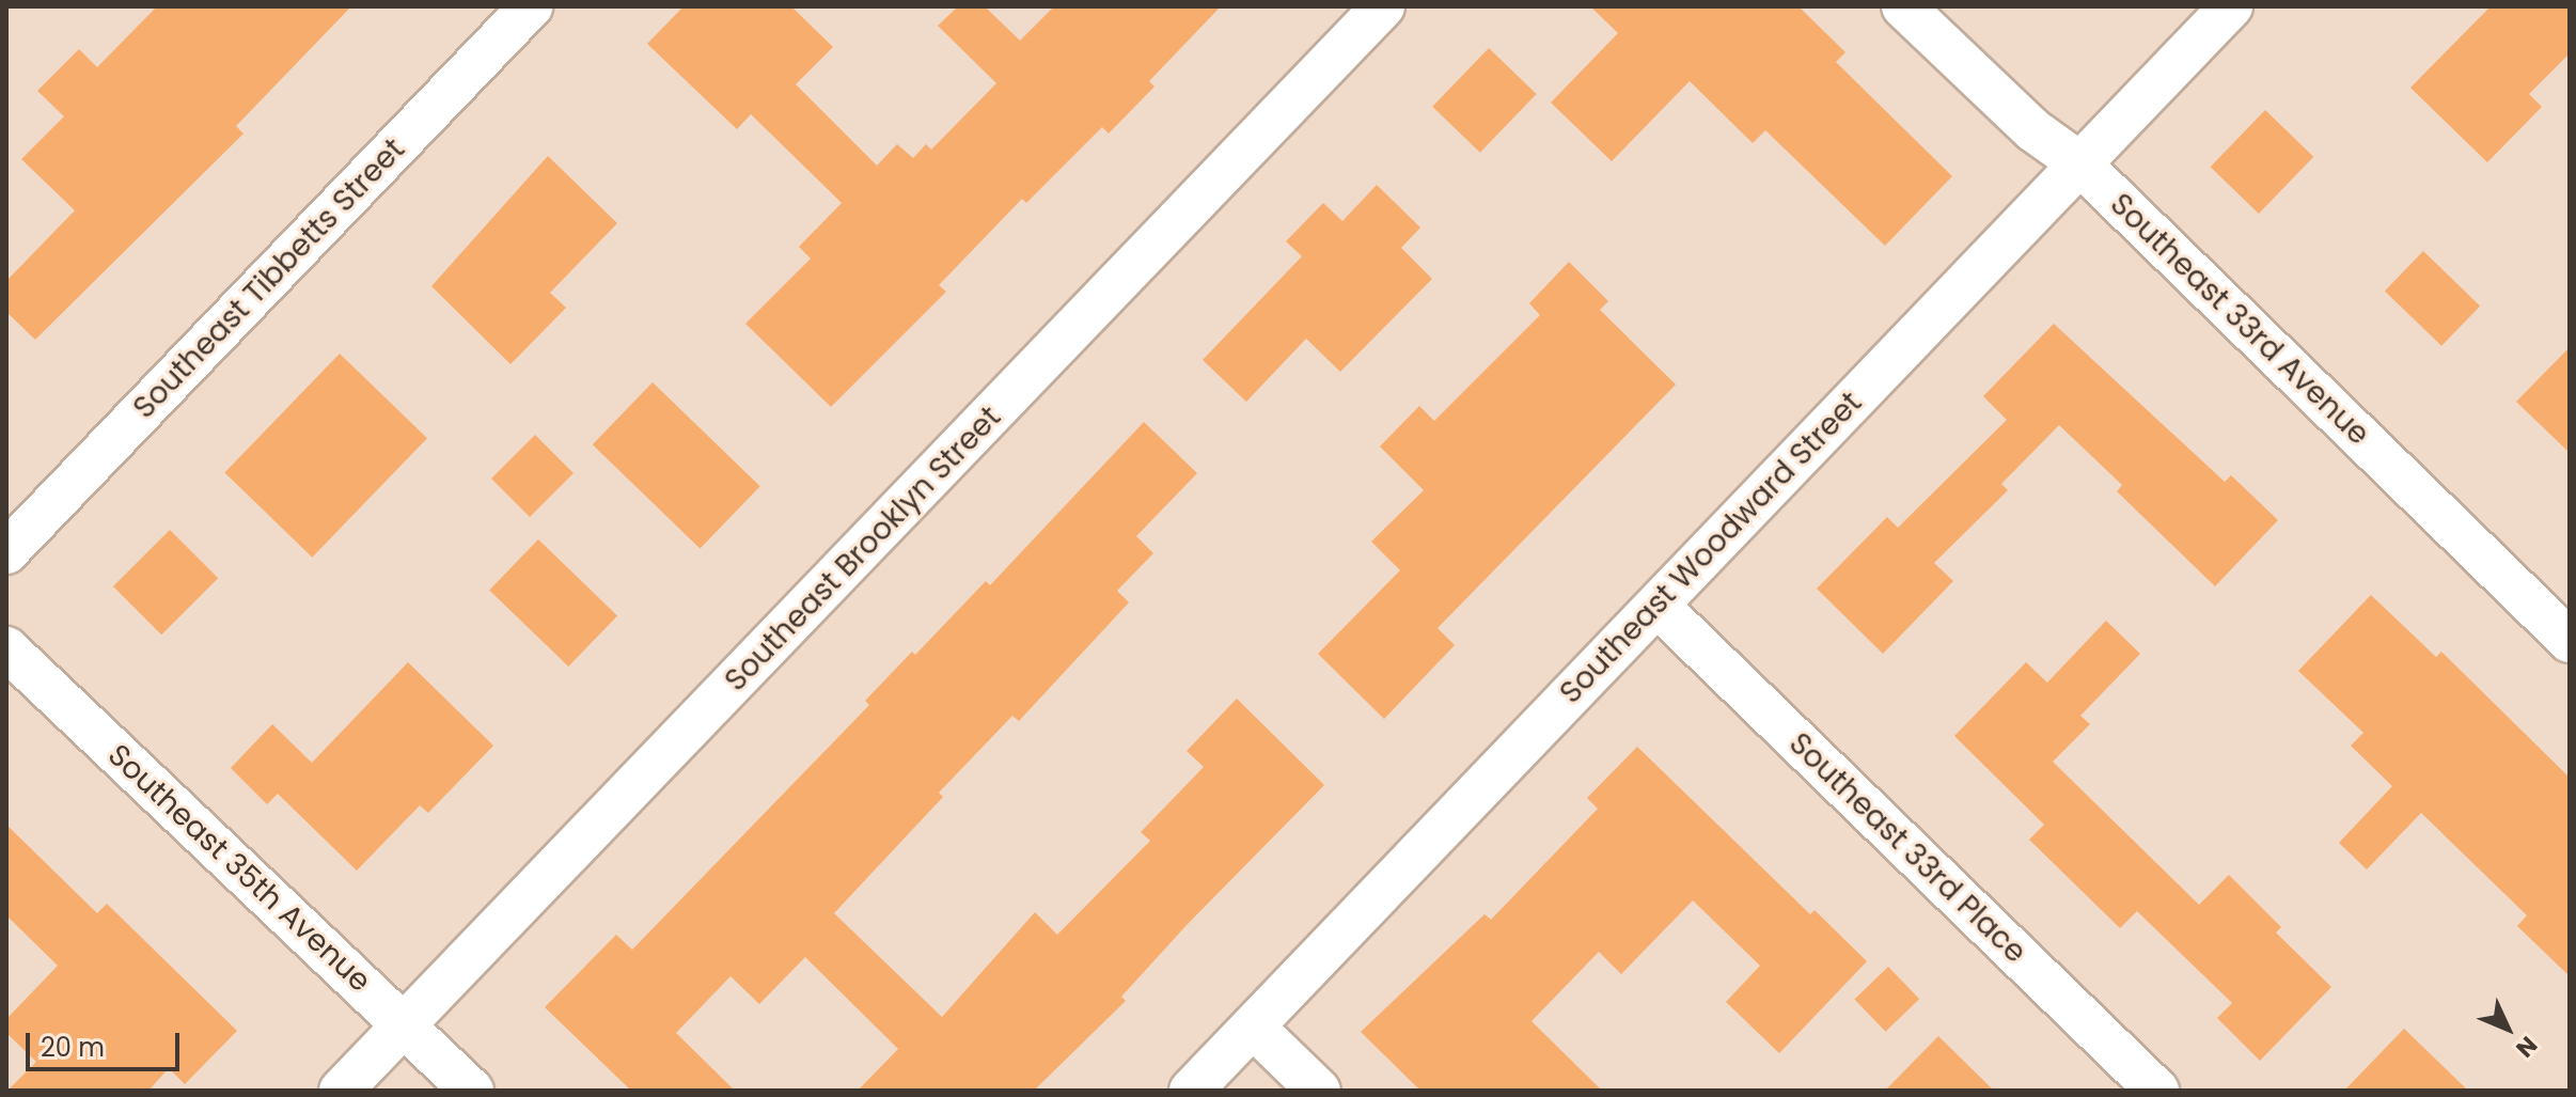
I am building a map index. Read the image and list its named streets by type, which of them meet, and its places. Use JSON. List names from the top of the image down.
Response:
{
  "streets": {
    "street": [
      "Southeast Tibbetts Street",
      "Southeast 33rd Avenue",
      "Southeast Woodward Street",
      "Southeast Brooklyn Street",
      "Southeast 33rd Place",
      "Southeast 35th Avenue"
    ]
  },
  "crossings": [
    ["Southeast 33rd Avenue", "Southeast Woodward Street"],
    ["Southeast Woodward Street", "Southeast 33rd Place"],
    ["Southeast Brooklyn Street", "Southeast 35th Avenue"]
  ],
  "scale_bar": "20 m",
  "north": "bottom right"
}
